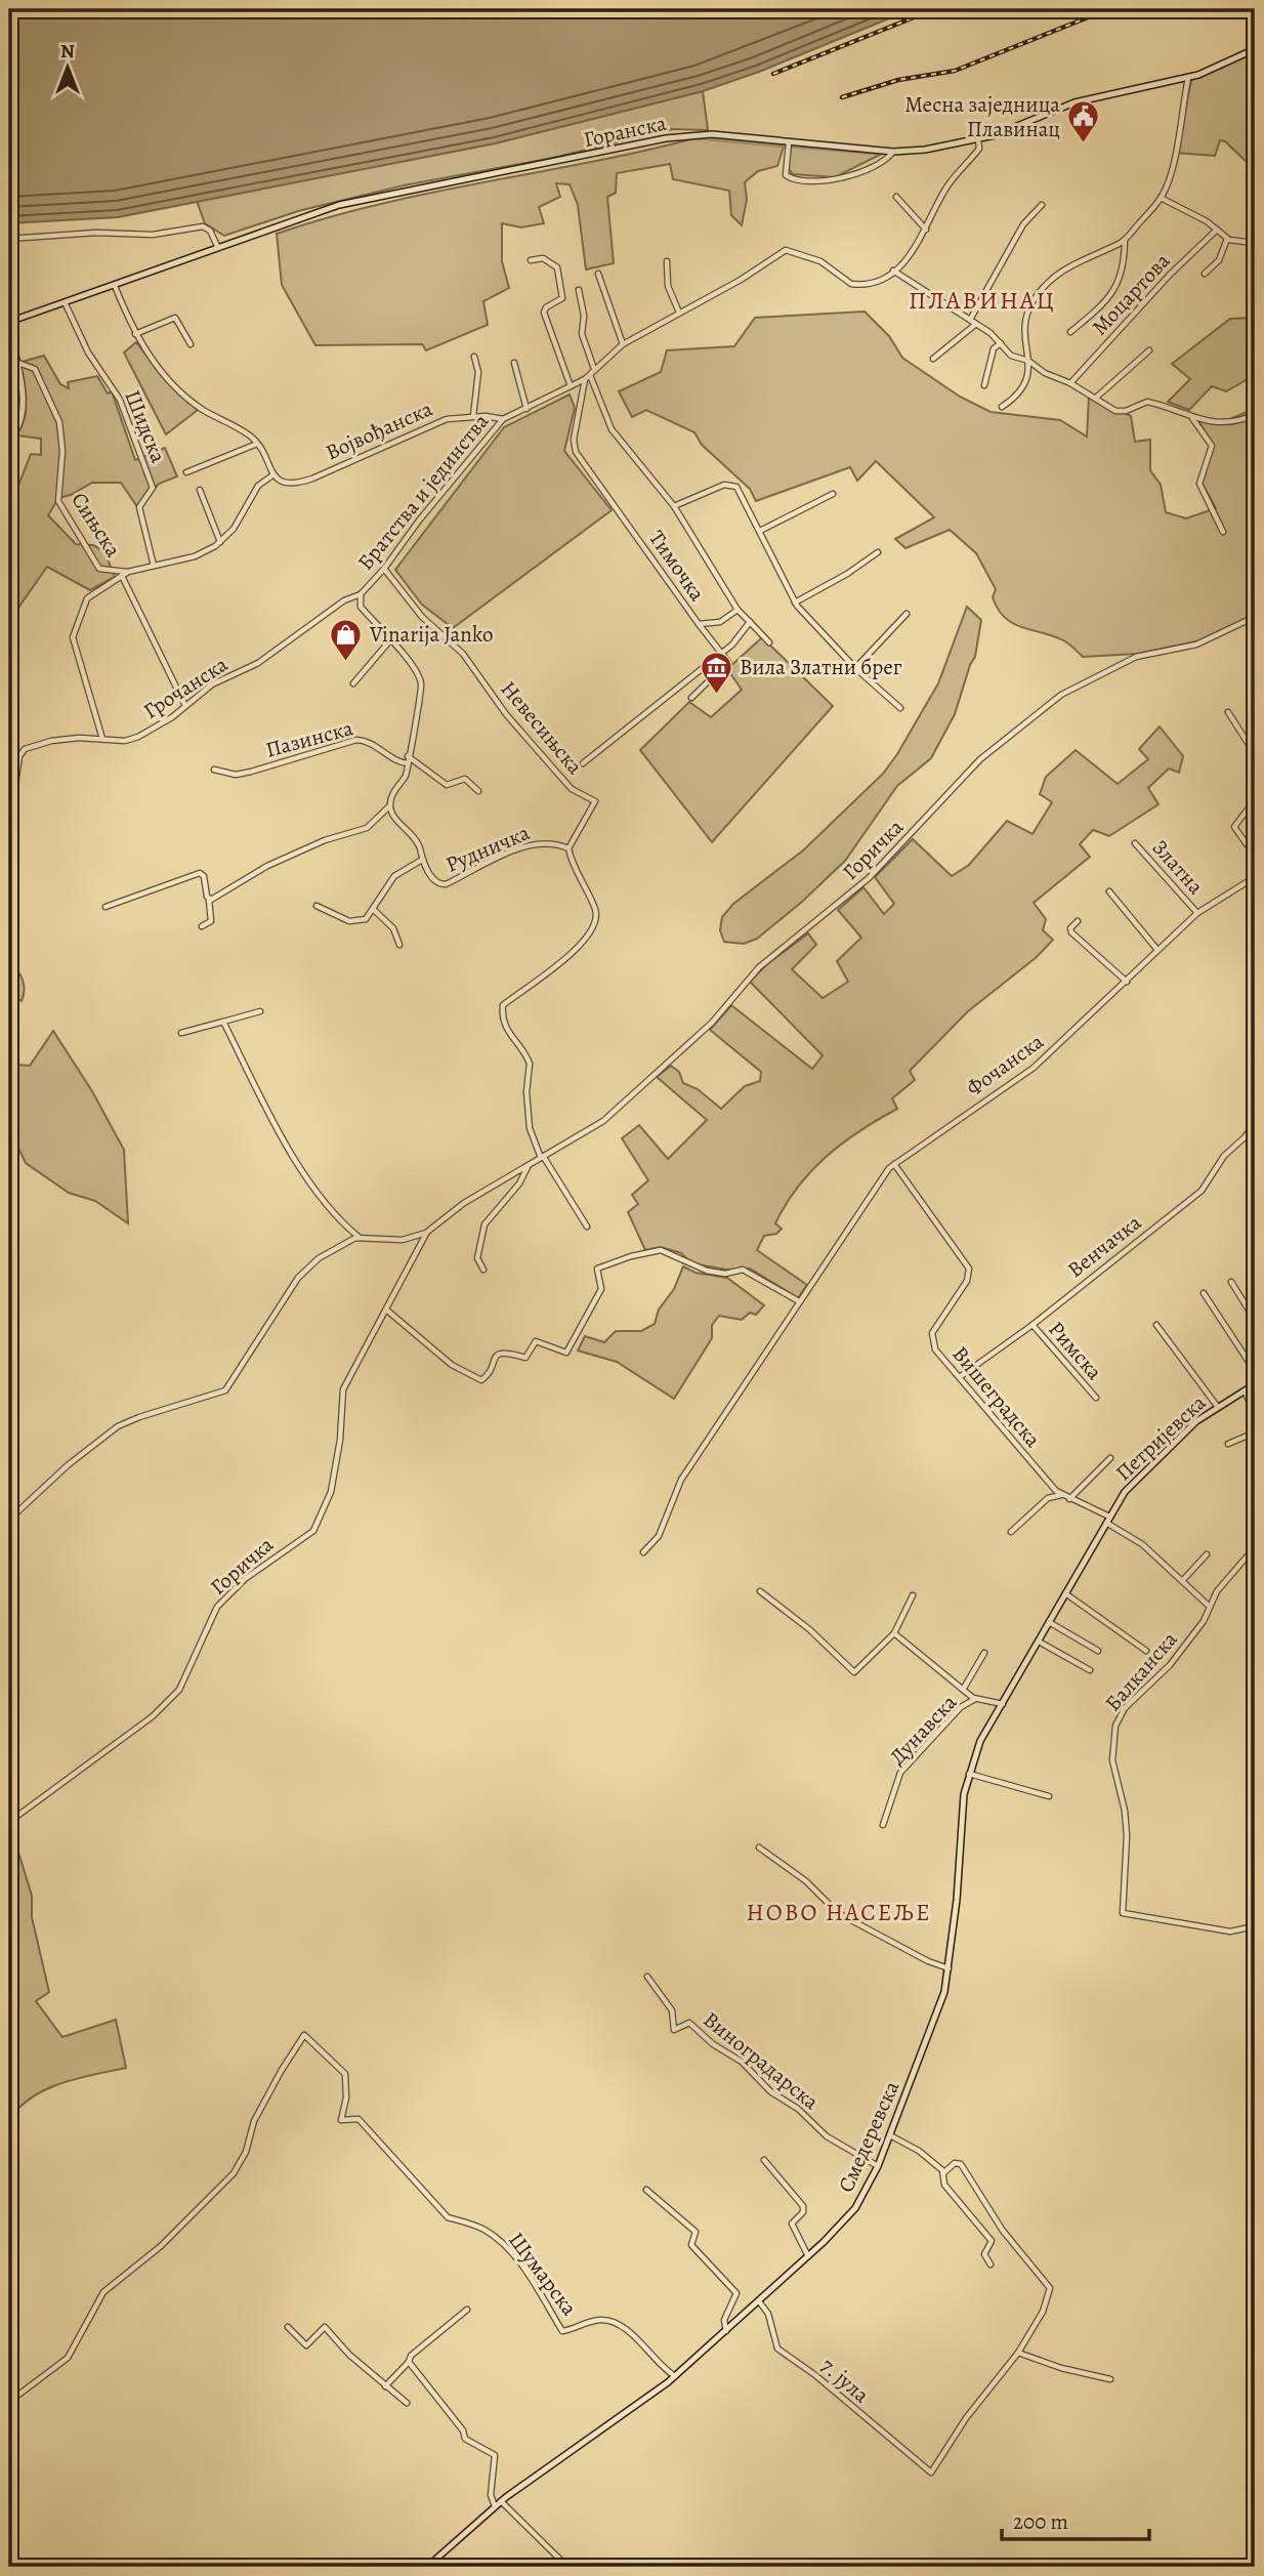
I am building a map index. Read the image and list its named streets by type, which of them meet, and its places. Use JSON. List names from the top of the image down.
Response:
{
  "streets": {
    "main road": ["Горанска", "Петријевска", "Смедеревска"],
    "street": [
      "Моцартова",
      "Шидска",
      "Војвођанска",
      "Братства и јединства",
      "Сињска",
      "Тимочка",
      "Грочанска",
      "Невесињска",
      "Пазинска",
      "Рудничка",
      "Горичка",
      "Златна",
      "Фочанска",
      "Венчачка",
      "Римска",
      "Вишеградска",
      "Балканска",
      "Дунавска",
      "Виноградарска",
      "Шумарска",
      "7. јула"
    ]
  },
  "crossings": [
    ["Горанска", "Шидска"],
    ["Горанска", "Братства и јединства"],
    ["Војвођанска", "Братства и јединства"],
    ["Братства и јединства", "Тимочка"],
    ["Братства и јединства", "Грочанска"],
    ["Братства и јединства", "Невесињска"],
    ["Невесињска", "Рудничка"],
    ["Златна", "Фочанска"],
    ["Фочанска", "Вишеградска"],
    ["Венчачка", "Римска"],
    ["Венчачка", "Вишеградска"],
    ["Вишеградска", "Петријевска"],
    ["Вишеградска", "Балканска"],
    ["Петријевска", "Смедеревска"],
    ["Дунавска", "Смедеревска"],
    ["Виноградарска", "Смедеревска"],
    ["Смедеревска", "Шумарска"],
    ["Смедеревска", "7. јула"]
  ],
  "districts": ["ПЛАВИНАЦ", "НОВО НАСЕЉЕ"],
  "places": {
    "public building": ["Месна заједница Плавинац"],
    "shop": ["Vinarija Janko"],
    "museum": ["Вила Златни брег"]
  },
  "scale_bar": "200 m",
  "north": "top"
}
